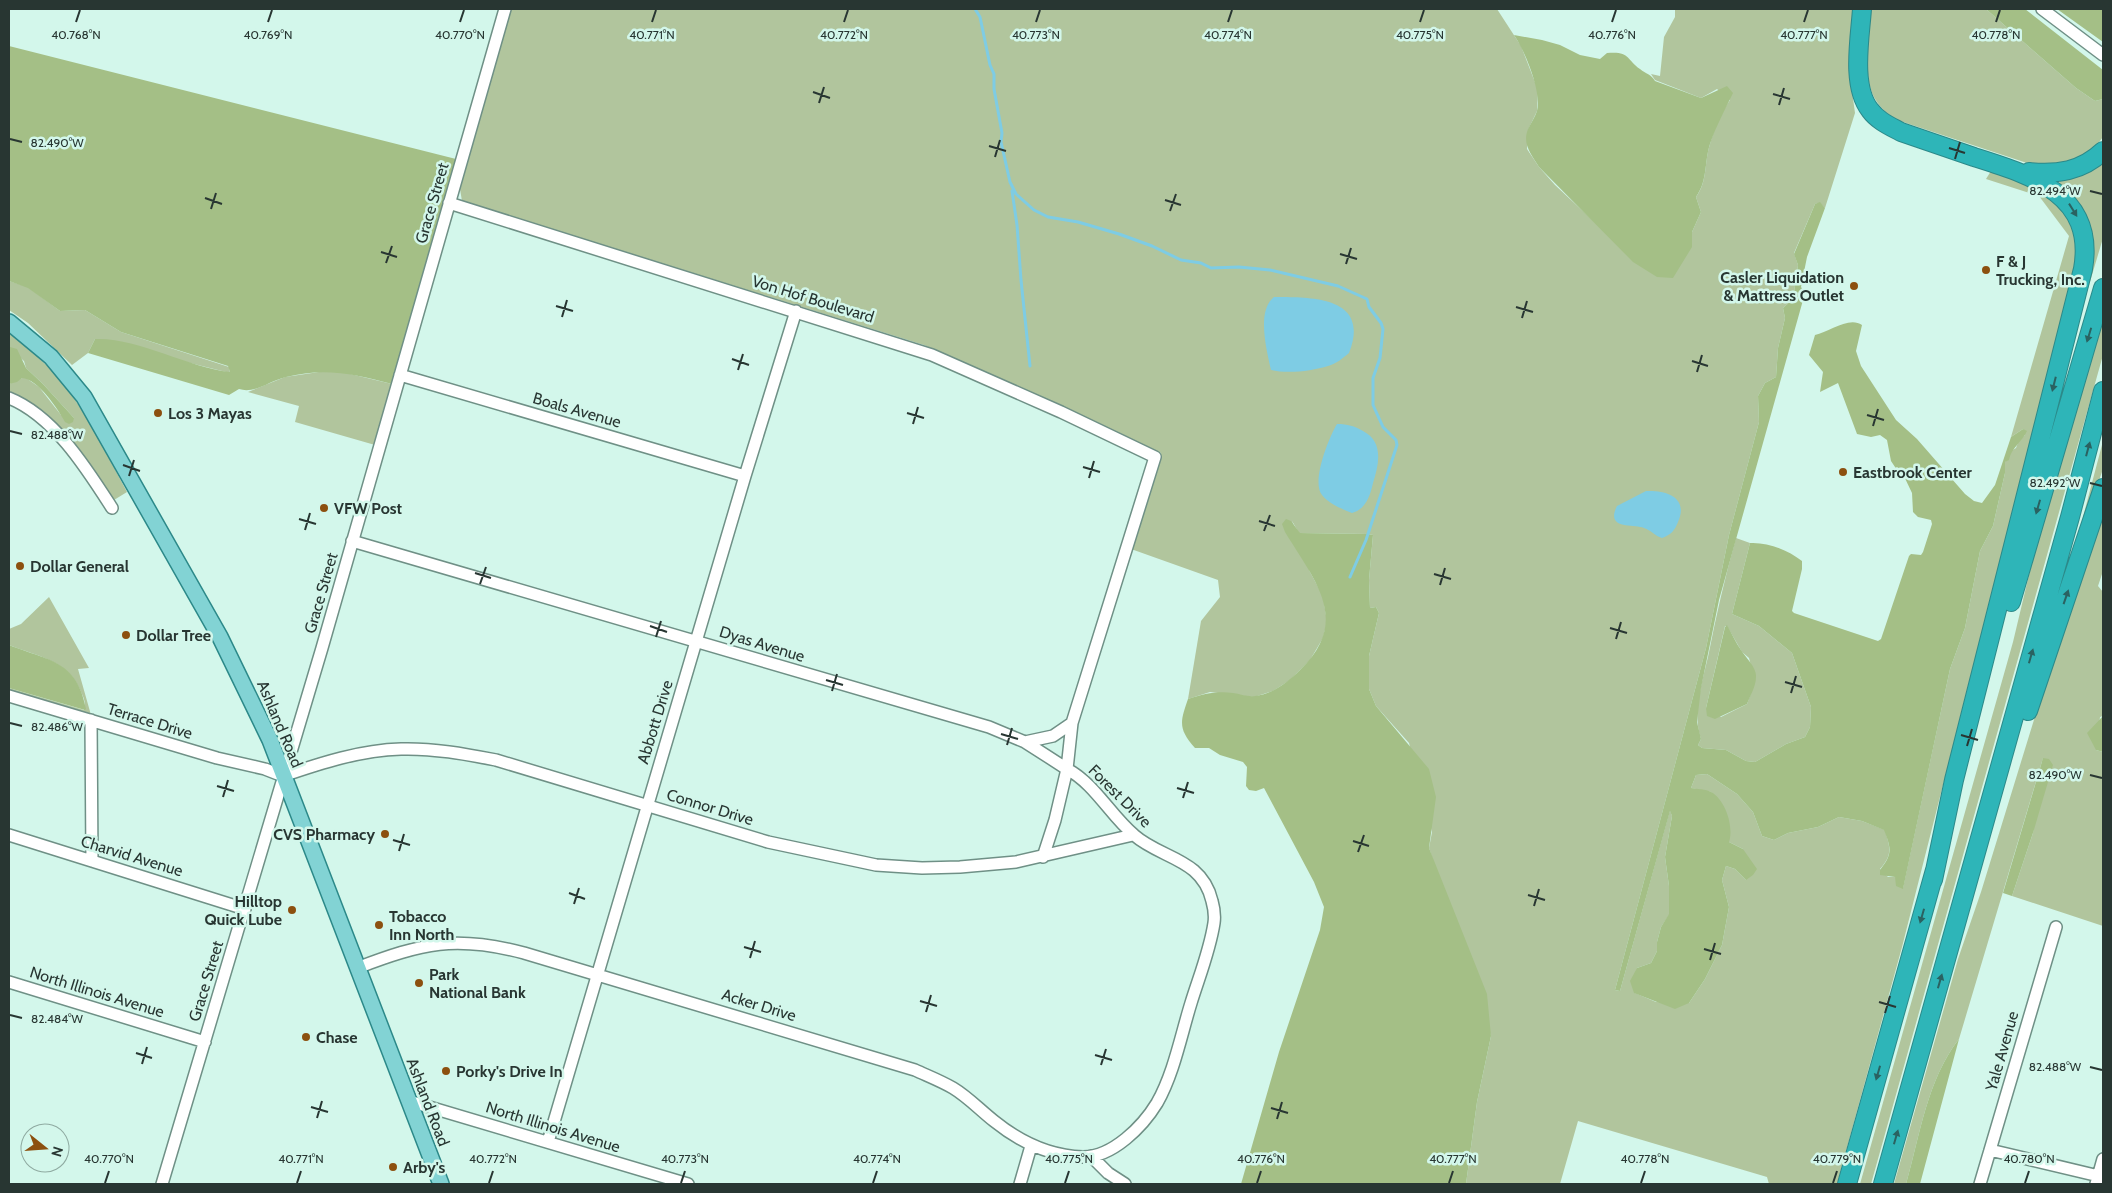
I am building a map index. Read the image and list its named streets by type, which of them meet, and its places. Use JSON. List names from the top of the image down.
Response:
{
  "streets": {
    "main road": ["Ashland Road"],
    "street": [
      "Grace Street",
      "Von Hof Boulevard",
      "Boals Avenue",
      "Dyas Avenue",
      "Terrace Drive",
      "Abbott Drive",
      "Forest Drive",
      "Connor Drive",
      "Charvid Avenue",
      "North Illinois Avenue",
      "Acker Drive",
      "Yale Avenue"
    ]
  },
  "crossings": [
    ["Grace Street", "Von Hof Boulevard"],
    ["Grace Street", "Boals Avenue"],
    ["Grace Street", "Dyas Avenue"],
    ["Grace Street", "Terrace Drive"],
    ["Grace Street", "Ashland Road"],
    ["Grace Street", "Connor Drive"],
    ["Grace Street", "Charvid Avenue"],
    ["Grace Street", "North Illinois Avenue"],
    ["Von Hof Boulevard", "Abbott Drive"],
    ["Von Hof Boulevard", "Forest Drive"],
    ["Boals Avenue", "Abbott Drive"],
    ["Dyas Avenue", "Abbott Drive"],
    ["Dyas Avenue", "Forest Drive"],
    ["Terrace Drive", "Ashland Road"],
    ["Terrace Drive", "Connor Drive"],
    ["Abbott Drive", "Connor Drive"],
    ["Abbott Drive", "North Illinois Avenue"],
    ["Abbott Drive", "Acker Drive"],
    ["Ashland Road", "Connor Drive"],
    ["Ashland Road", "North Illinois Avenue"],
    ["Ashland Road", "Acker Drive"],
    ["Forest Drive", "Connor Drive"],
    ["Forest Drive", "Acker Drive"]
  ],
  "places": [
    "F & J Trucking, Inc.",
    "Casler Liquidation & Mattress Outlet",
    "Los 3 Mayas",
    "Eastbrook Center",
    "VFW Post",
    "Dollar General",
    "Dollar Tree",
    "CVS Pharmacy",
    "Hilltop Quick Lube",
    "Tobacco Inn North",
    "Park National Bank",
    "Chase",
    "Porky's Drive In",
    "Arby's"
  ],
  "north": "right",
  "coordinates": [
    "40.768°N",
    "40.769°N",
    "40.770°N",
    "40.771°N",
    "40.772°N",
    "40.773°N",
    "40.774°N",
    "40.775°N",
    "40.776°N",
    "40.777°N",
    "40.778°N",
    "82.490°W",
    "82.494°W",
    "82.488°W",
    "82.492°W",
    "82.486°W",
    "82.484°W",
    "40.779°N",
    "40.780°N"
  ]
}
